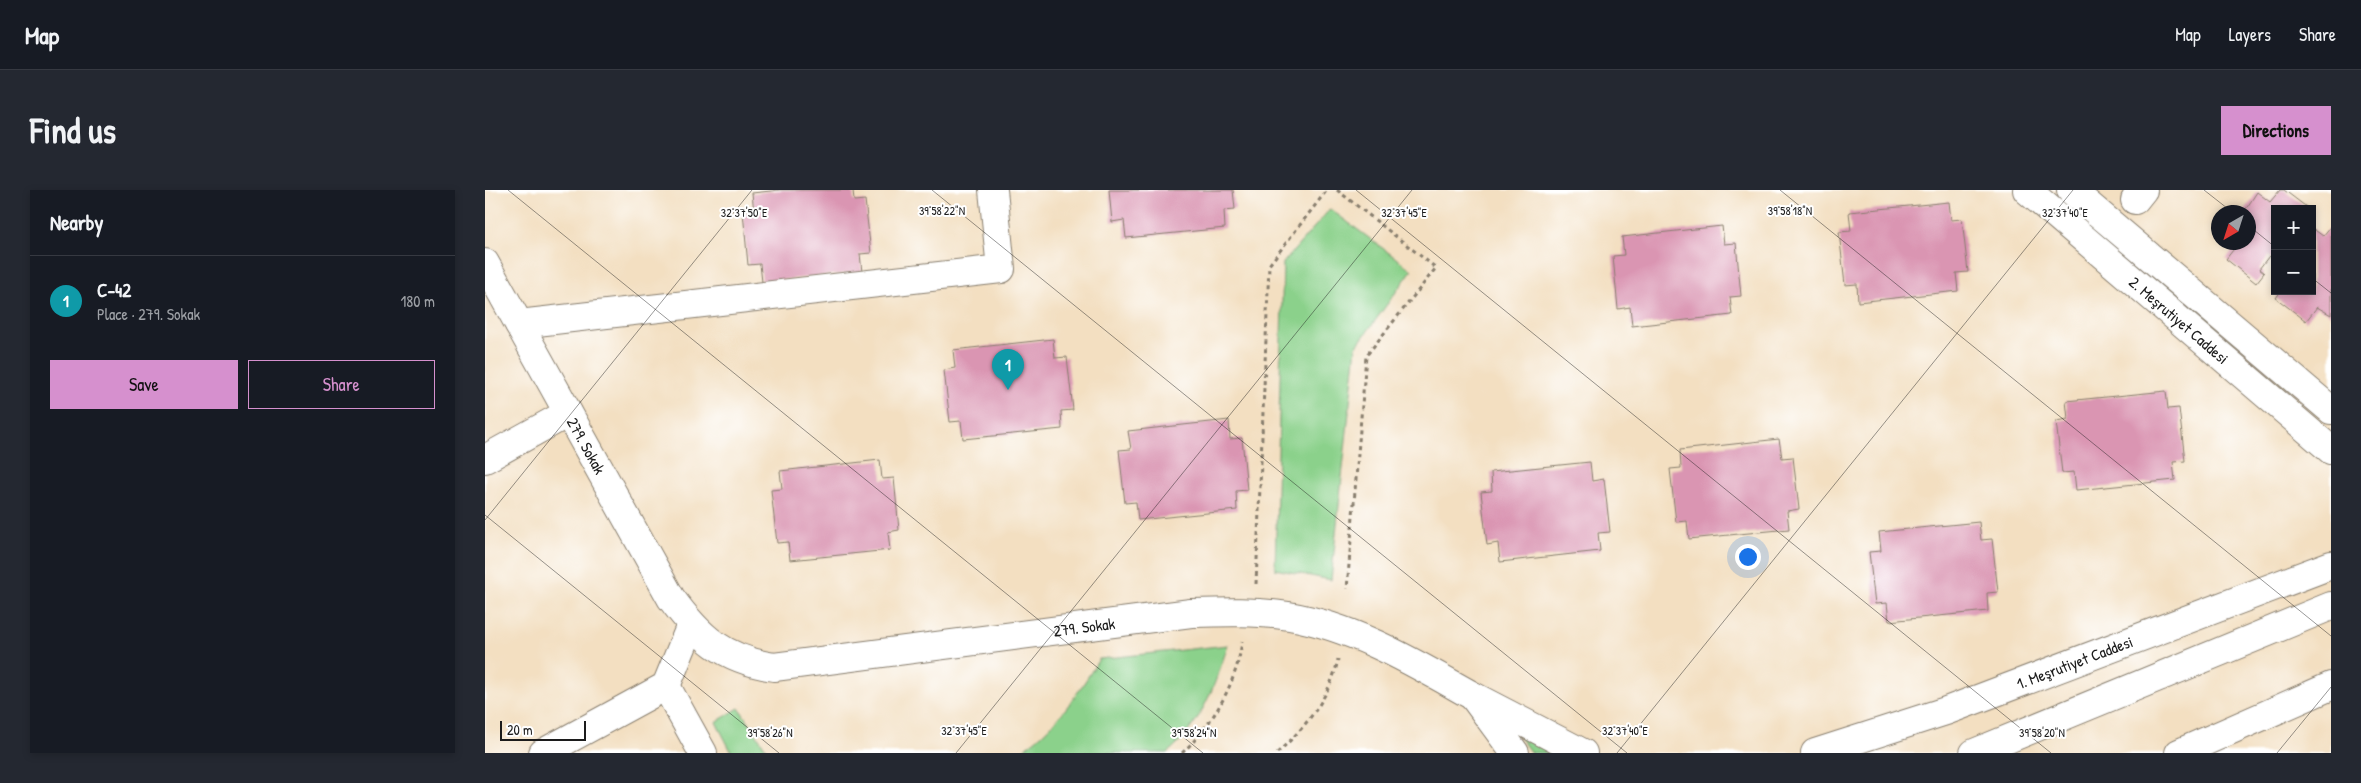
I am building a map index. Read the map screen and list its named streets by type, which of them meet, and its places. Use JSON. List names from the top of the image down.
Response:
{
  "streets": {
    "street": ["2. Meşrutiyet Caddesi", "279. Sokak", "1. Meşrutiyet Caddesi"]
  },
  "scale_bar": "20 m",
  "north": "bottom left",
  "page": {
    "header": "Map",
    "nav": ["Map", "Layers", "Share"],
    "buttons": [
      "Directions",
      ["Save", "Share"]
    ],
    "title": "Find us",
    "heading": "Nearby",
    "map_buttons": ["+", "−"],
    "list": [
      {
        "mark": "1",
        "name": "C-42",
        "note": "Place · 279. Sokak",
        "value": "180 m"
      }
    ],
    "pins": "1",
    "scale": "20 m"
  },
  "coordinates": [
    "39°58'22\"N",
    "39°58'18\"N",
    "32°37'50\"E",
    "32°37'45\"E",
    "32°37'40\"E",
    "39°58'26\"N",
    "39°58'24\"N",
    "39°58'20\"N"
  ]
}
